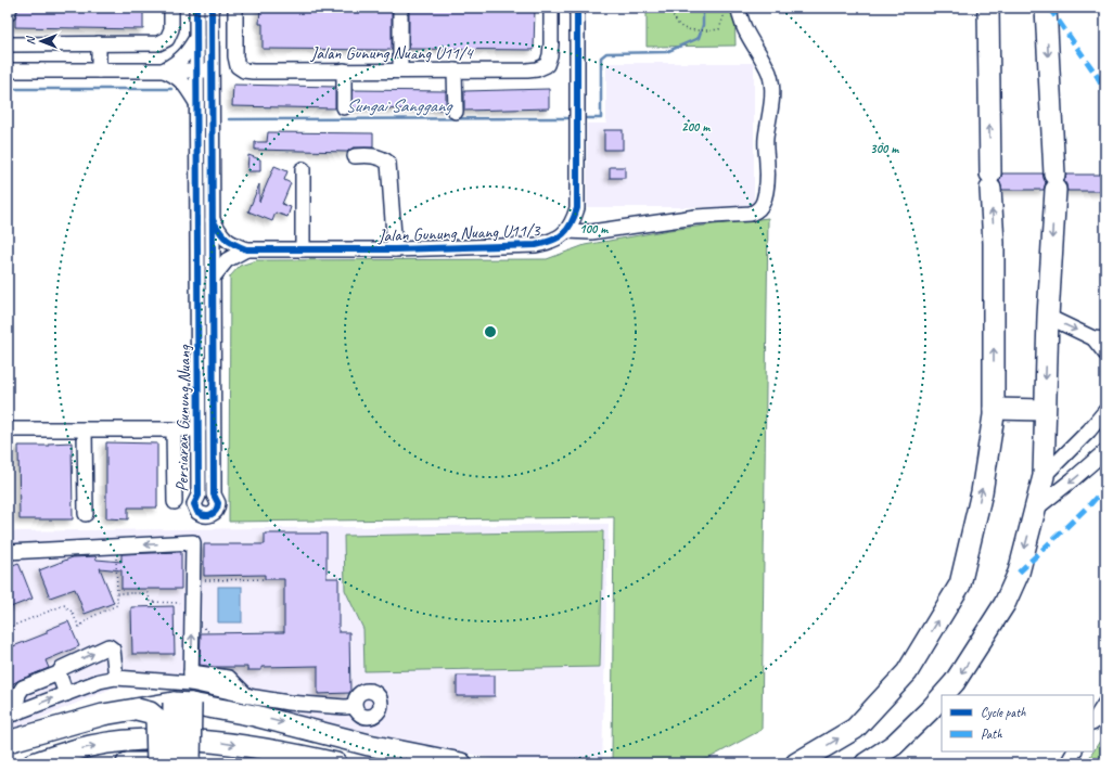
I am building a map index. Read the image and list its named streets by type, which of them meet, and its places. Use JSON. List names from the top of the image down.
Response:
{
  "streets": {
    "street": ["Jalan Gunung Nuang U11/4", "Jalan Gunung Nuang U11/3", "Persiaran Gunung Nuang"]
  },
  "crossings": [
    ["Jalan Gunung Nuang U11/3", "Persiaran Gunung Nuang"]
  ],
  "water": ["Sungai Sanggang"],
  "legend": ["Cycle path", "Path"],
  "north": "left",
  "rings": ["200 m", "300 m", "100 m"]
}
